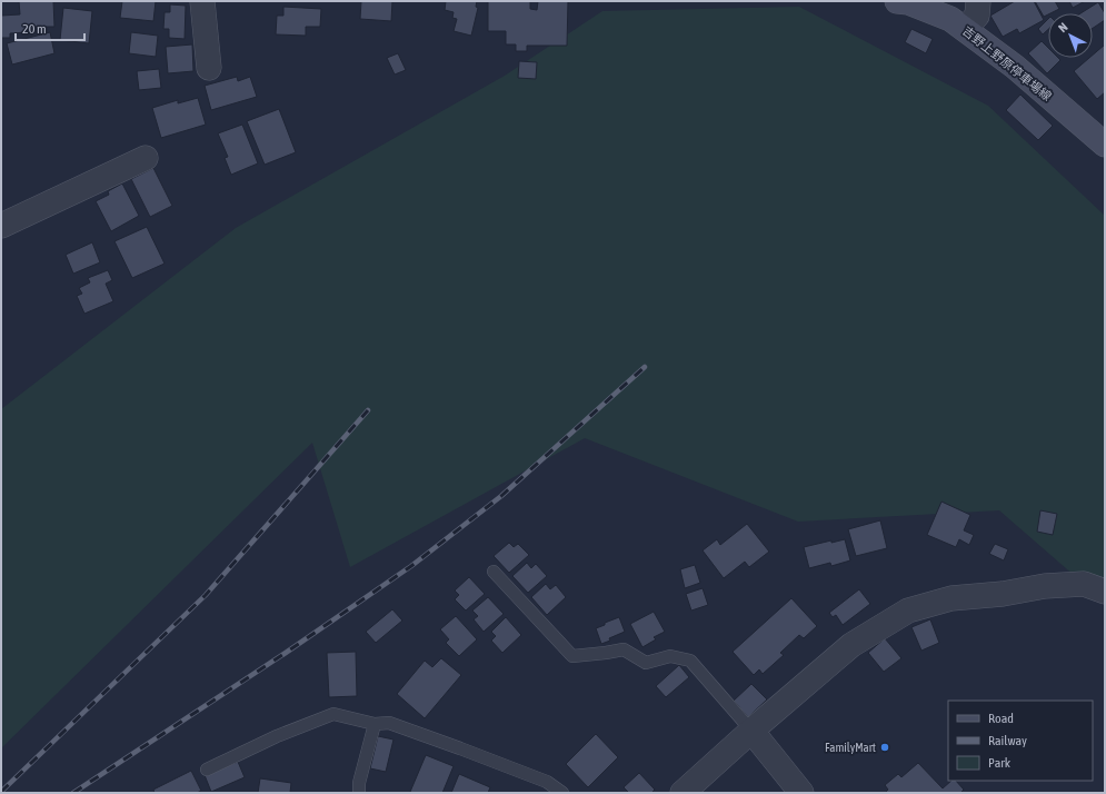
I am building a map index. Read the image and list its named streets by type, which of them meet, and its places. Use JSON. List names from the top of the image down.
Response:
{
  "streets": {
    "main road": ["吉野上野原停車場線"]
  },
  "places": ["FamilyMart"],
  "legend": ["Road", "Railway", "Park"],
  "scale_bar": "20 m",
  "north": "top left"
}
